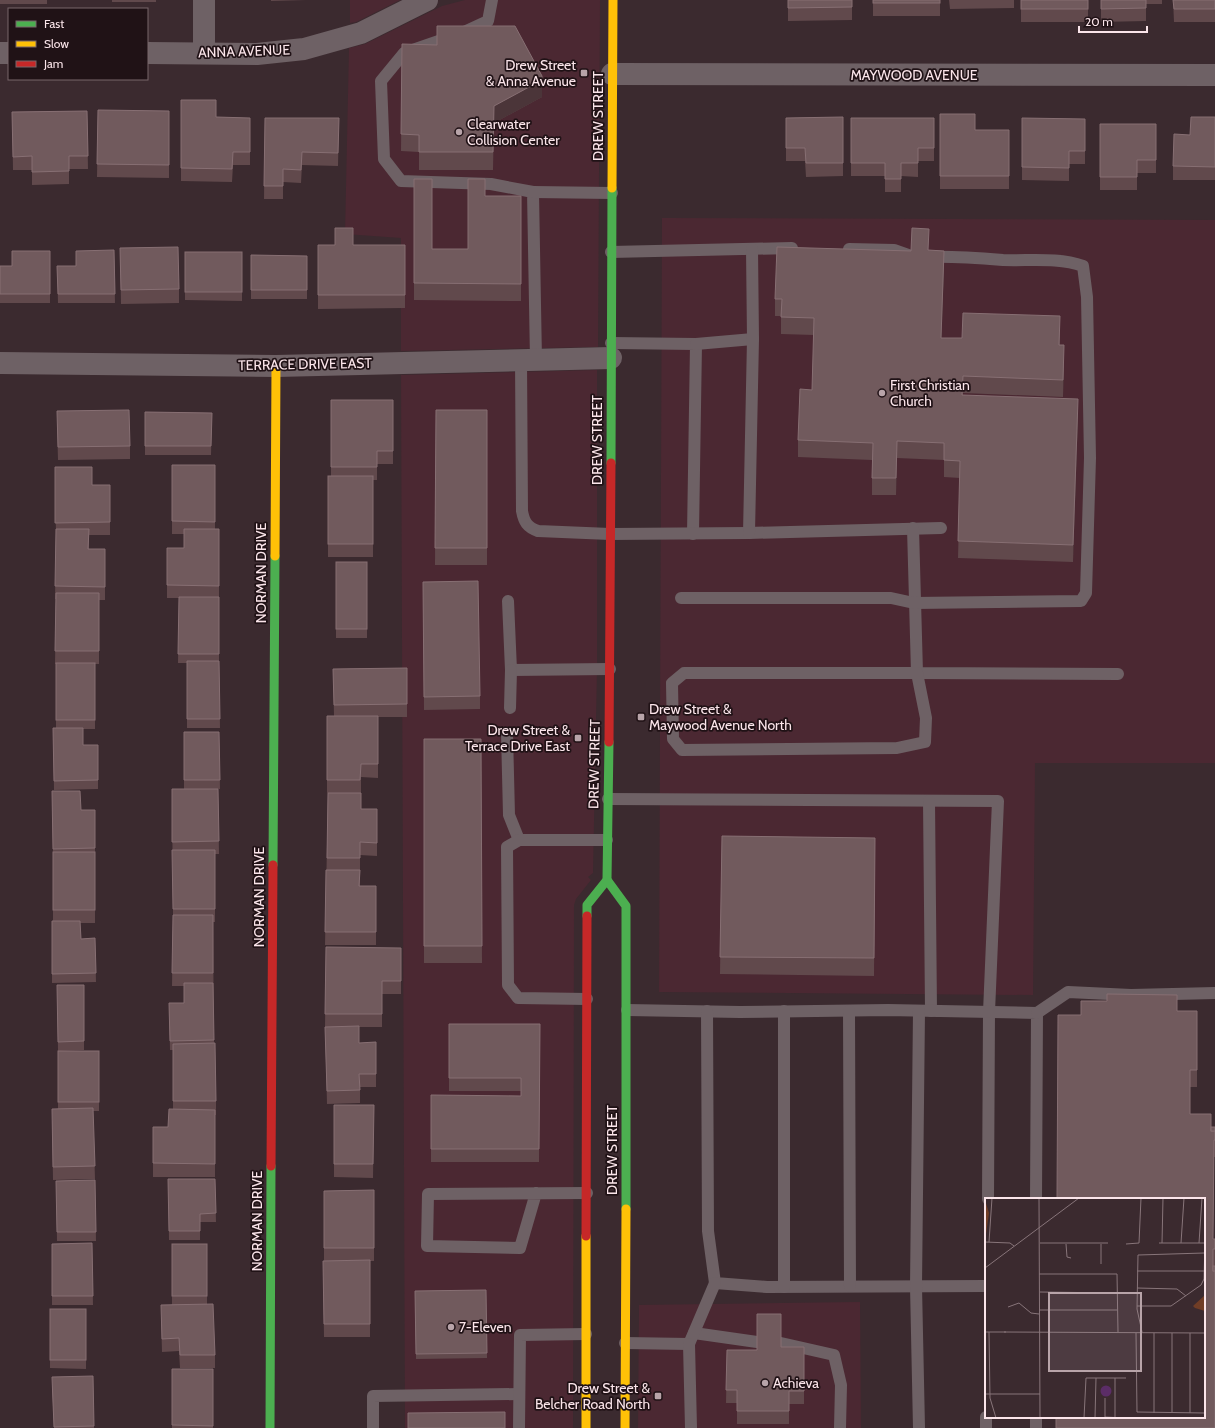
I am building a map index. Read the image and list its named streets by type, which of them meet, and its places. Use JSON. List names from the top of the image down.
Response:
{
  "streets": {
    "main road": ["DREW STREET", "NORMAN DRIVE"],
    "street": ["ANNA AVENUE", "MAYWOOD AVENUE", "TERRACE DRIVE EAST"]
  },
  "crossings": [
    ["MAYWOOD AVENUE", "DREW STREET"],
    ["DREW STREET", "TERRACE DRIVE EAST"],
    ["TERRACE DRIVE EAST", "NORMAN DRIVE"]
  ],
  "places": {
    "transit": [
      "Drew Street & Anna Avenue",
      "Drew Street & Maywood Avenue North",
      "Drew Street & Terrace Drive East",
      "Drew Street & Belcher Road North"
    ],
    "other": [
      "Clearwater Collision Center",
      "First Christian Church",
      "7-Eleven",
      "Achieva"
    ]
  },
  "legend": ["Fast", "Slow", "Jam"],
  "scale_bar": "20 m"
}
